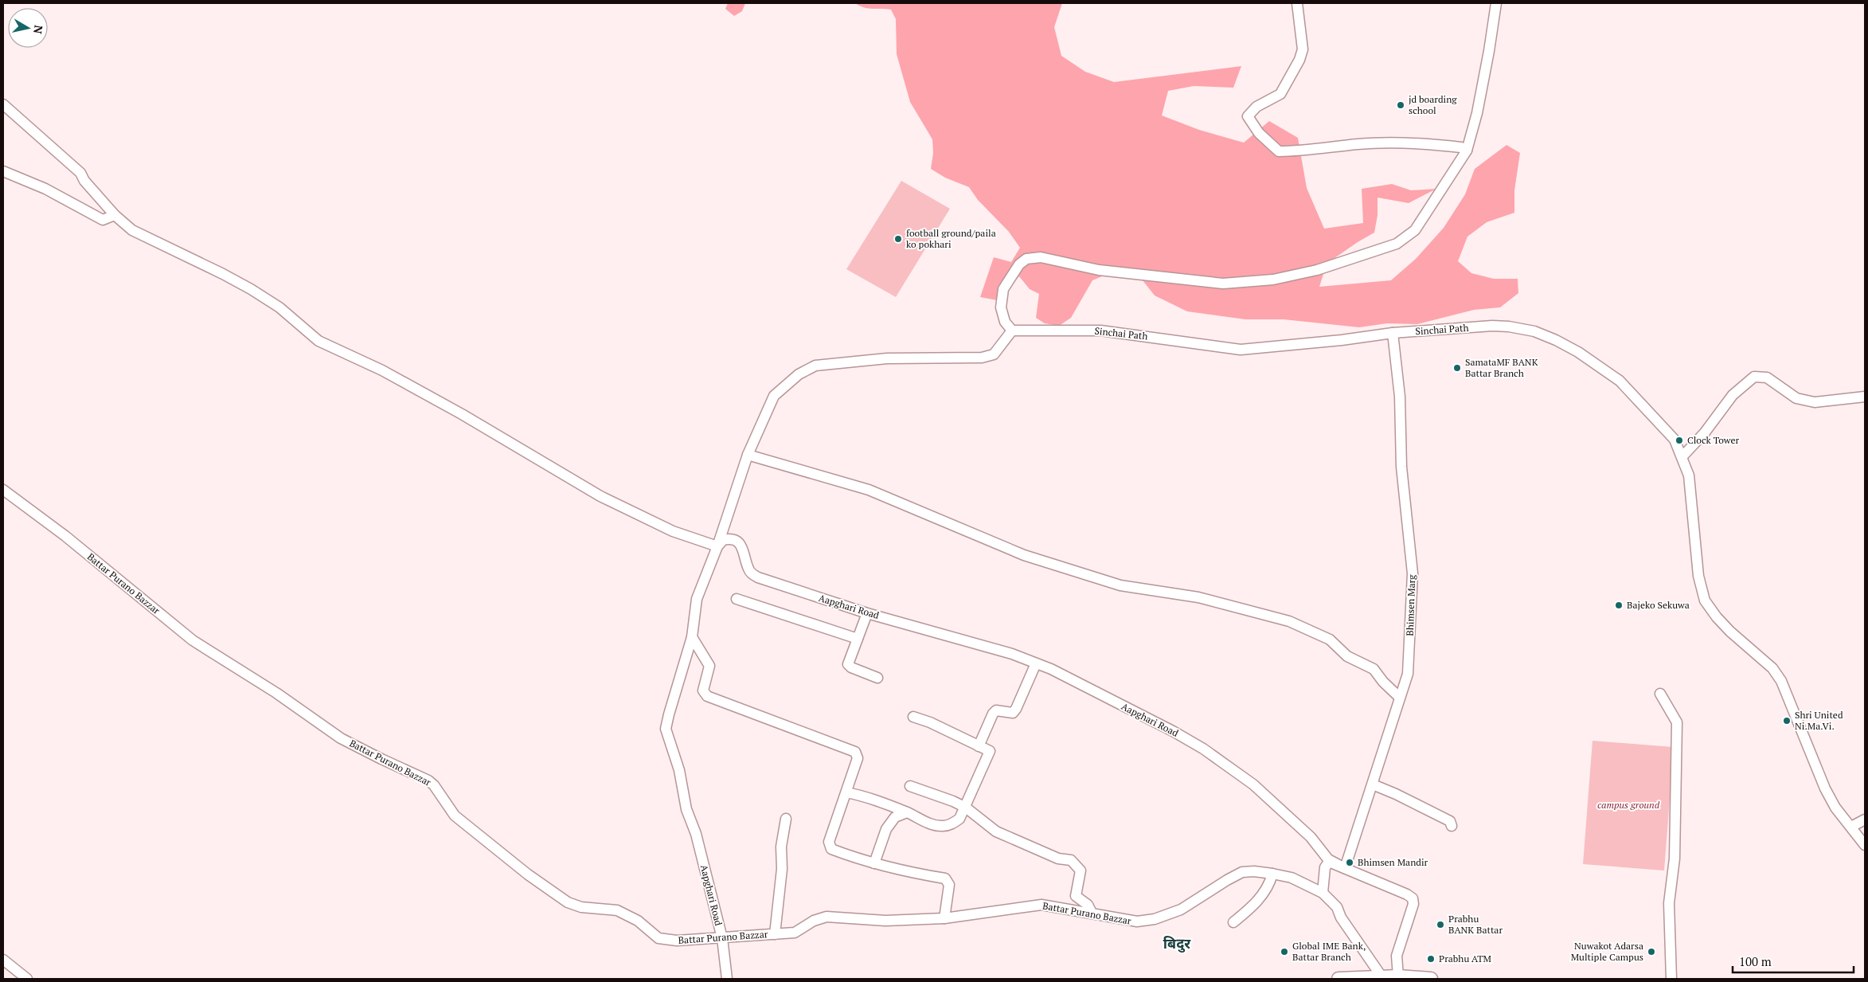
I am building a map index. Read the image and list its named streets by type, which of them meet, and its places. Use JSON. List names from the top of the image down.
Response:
{
  "streets": {
    "street": [
      "Sinchai Path",
      "Battar Purano Bazzar",
      "Bhimsen Marg",
      "Aapghari Road"
    ]
  },
  "crossings": [
    ["Sinchai Path", "Bhimsen Marg"],
    ["Battar Purano Bazzar", "Aapghari Road"],
    ["Bhimsen Marg", "Aapghari Road"]
  ],
  "districts": ["बिदुर"],
  "parks": ["campus ground"],
  "places": [
    "jd boarding school",
    "football ground/paila ko pokhari",
    "SamataMF BANK Battar Branch",
    "Clock Tower",
    "Bajeko Sekuwa",
    "Shri United Ni.Ma.Vi.",
    "Bhimsen Mandir",
    "Prabhu BANK Battar",
    "Global IME Bank, Battar Branch",
    "Nuwakot Adarsa Multiple Campus",
    "Prabhu ATM"
  ],
  "scale_bar": "100 m",
  "north": "right"
}
